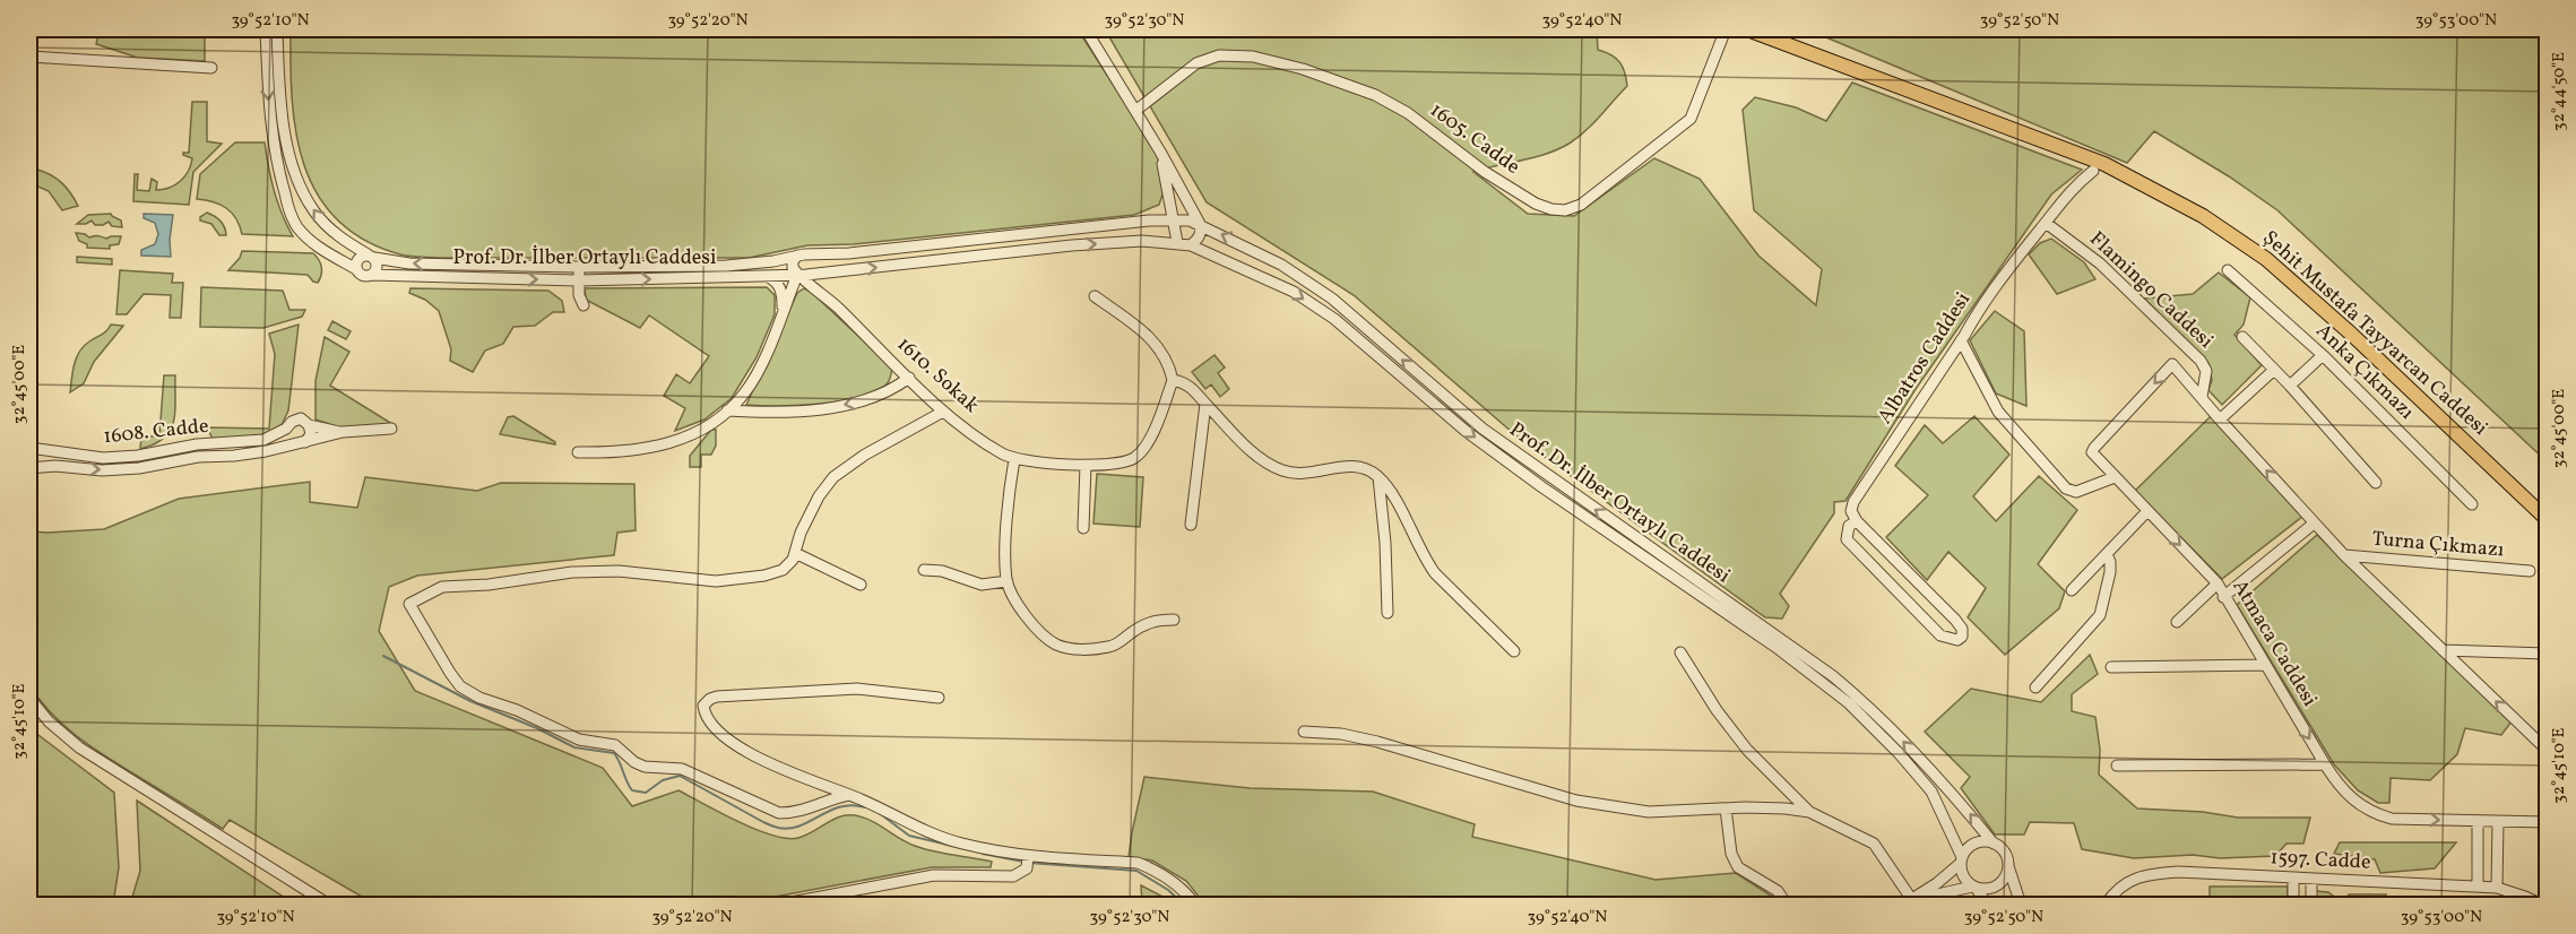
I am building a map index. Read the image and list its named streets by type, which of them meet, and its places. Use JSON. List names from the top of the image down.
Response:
{
  "streets": {
    "main road": ["Şehit Mustafa Tayyarcan Caddesi"],
    "street": [
      "1605. Cadde",
      "Prof. Dr. İlber Ortaylı Caddesi",
      "Flamingo Caddesi",
      "Albatros Caddesi",
      "Anka Çıkmazı",
      "1610. Sokak",
      "1608. Cadde",
      "Turna Çıkmazı",
      "Atmaca Caddesi",
      "1597. Cadde"
    ]
  },
  "crossings": [
    ["Prof. Dr. İlber Ortaylı Caddesi", "1610. Sokak"],
    ["Flamingo Caddesi", "Albatros Caddesi"],
    ["Flamingo Caddesi", "Atmaca Caddesi"]
  ],
  "coordinates": [
    "39°52'10\"N",
    "39°52'20\"N",
    "39°52'30\"N",
    "39°52'40\"N",
    "39°52'50\"N",
    "39°53'00\"N",
    "32°44'50\"E",
    "32°45'00\"E",
    "32°45'10\"E"
  ]
}
